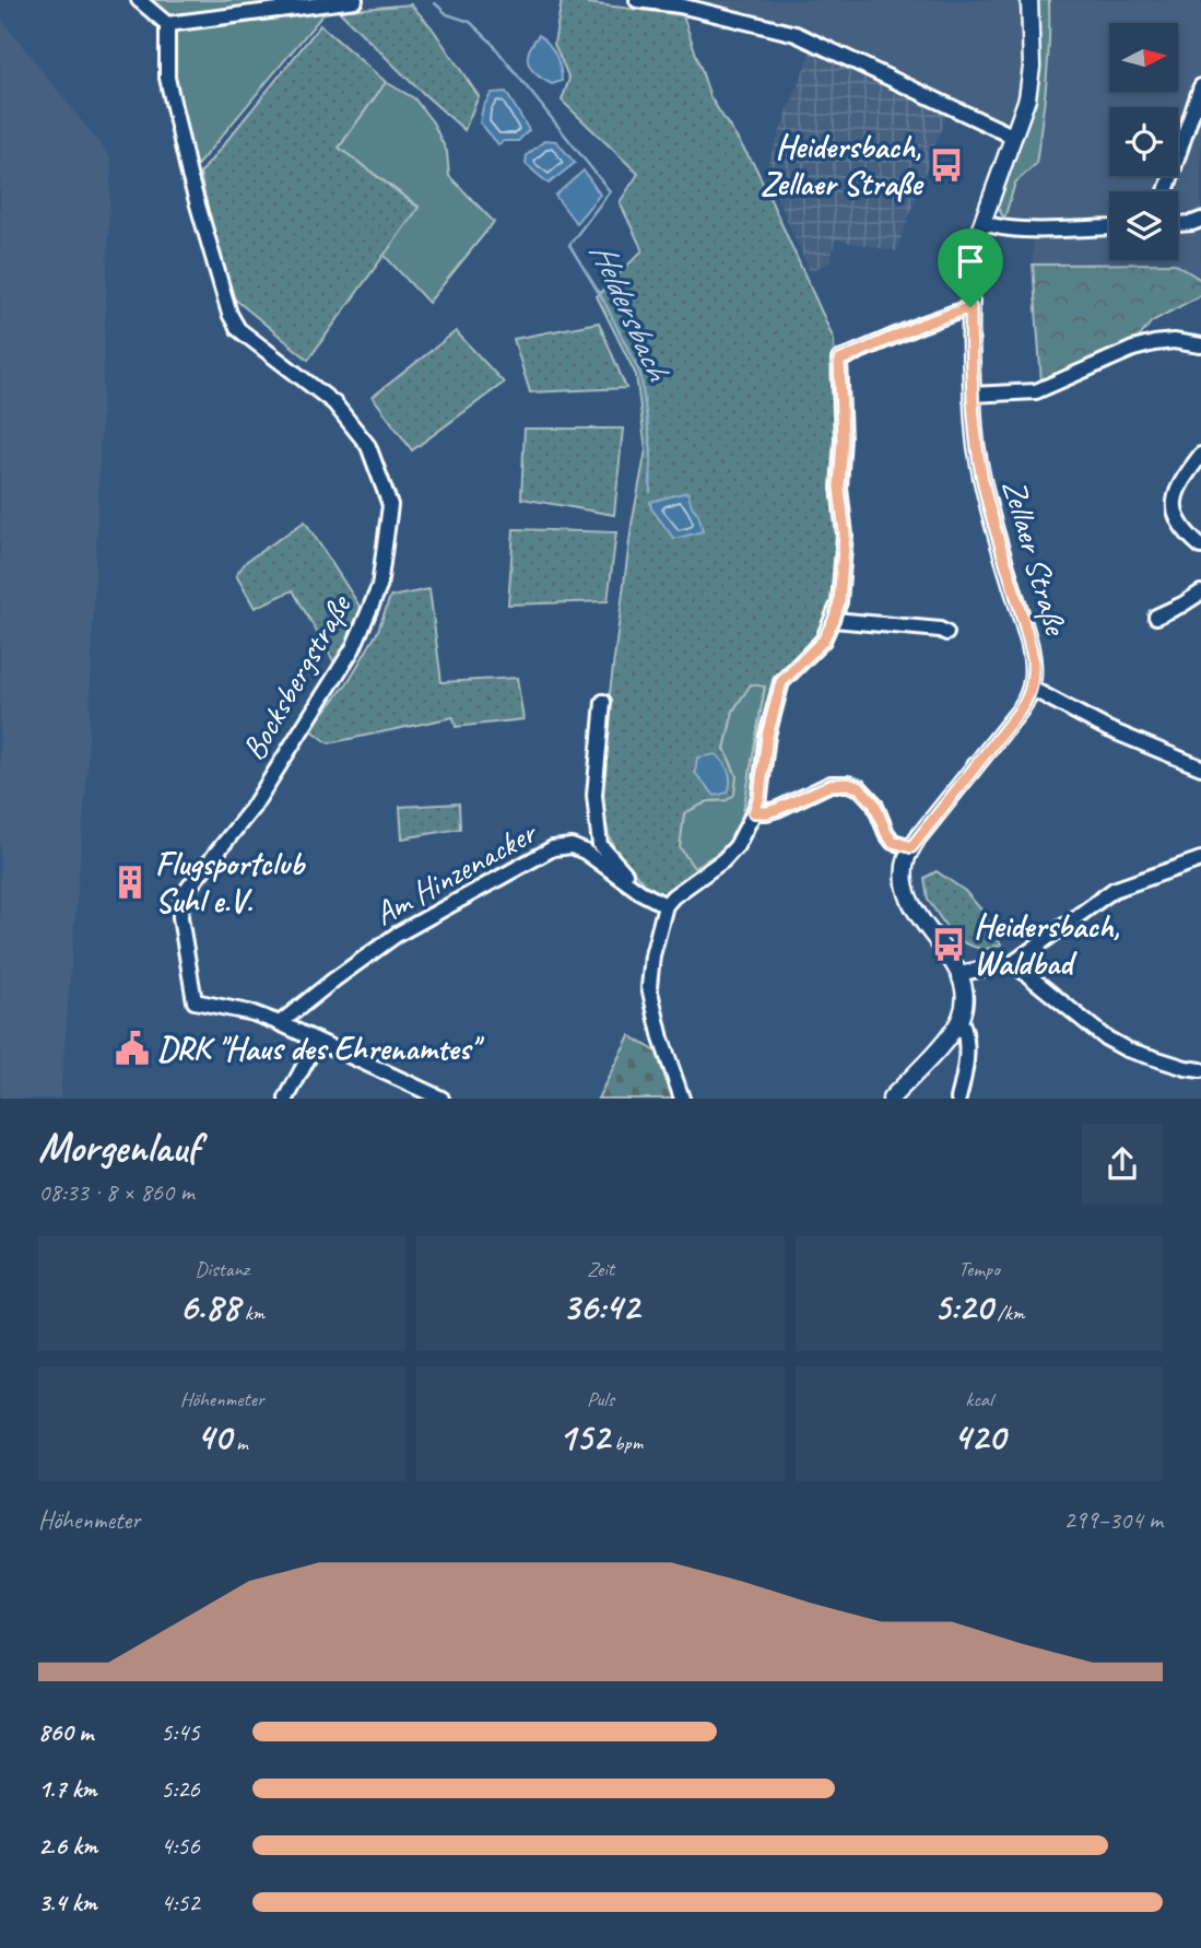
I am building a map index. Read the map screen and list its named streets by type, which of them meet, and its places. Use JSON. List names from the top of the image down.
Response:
{
  "streets": {
    "street": ["Zellaer Straße", "Bocksbergstraße", "Am Hinzenacker"]
  },
  "crossings": [
    ["Bocksbergstraße", "Am Hinzenacker"]
  ],
  "water": ["Heldersbach"],
  "places": {
    "bus stop": ["Heidersbach, Zellaer Straße", "Heidersbach, Waldbad"],
    "building": ["Flugsportclub Suhl e.V."],
    "public building": ["DRK \"Haus des Ehrenamtes\""]
  },
  "north": "right",
  "page": {
    "heading": ["Morgenlauf", "08:33 · 8 × 860 m"],
    "stats": [
      ["Distanz", "6.88 km"],
      ["Zeit", "36:42"],
      ["Tempo", "5:20 /km"],
      ["Höhenmeter", "40 m"],
      ["Puls", "152 bpm"],
      ["kcal", "420"]
    ],
    "chart": ["Höhenmeter", "299–304 m"],
    "list": [
      {
        "name": "860 m",
        "note": "5:45"
      },
      {
        "name": "1.7 km",
        "note": "5:26"
      },
      {
        "name": "2.6 km",
        "note": "4:56"
      },
      {
        "name": "3.4 km",
        "note": "4:52"
      }
    ]
  }
}
